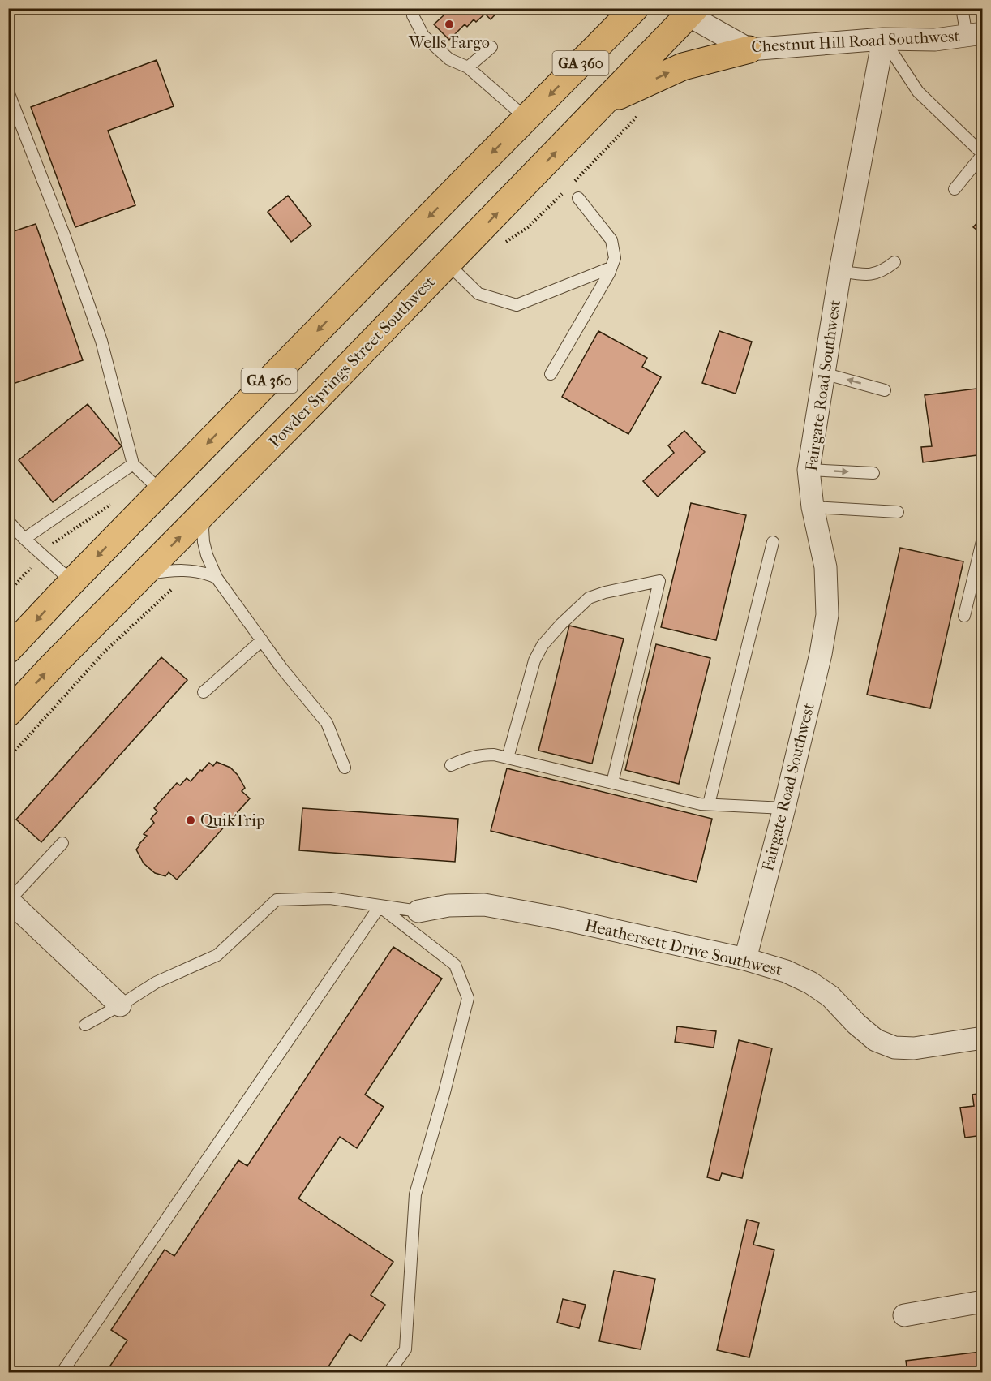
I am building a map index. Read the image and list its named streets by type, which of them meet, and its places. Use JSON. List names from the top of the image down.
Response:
{
  "streets": {
    "main road": ["GA 360", "Powder Springs Street Southwest"],
    "street": ["Chestnut Hill Road Southwest", "Fairgate Road Southwest", "Heathersett Drive Southwest"]
  },
  "crossings": [
    ["Chestnut Hill Road Southwest", "Powder Springs Street Southwest"],
    ["Chestnut Hill Road Southwest", "Fairgate Road Southwest"],
    ["Fairgate Road Southwest", "Heathersett Drive Southwest"]
  ],
  "places": ["Wells Fargo", "QuikTrip"]
}
